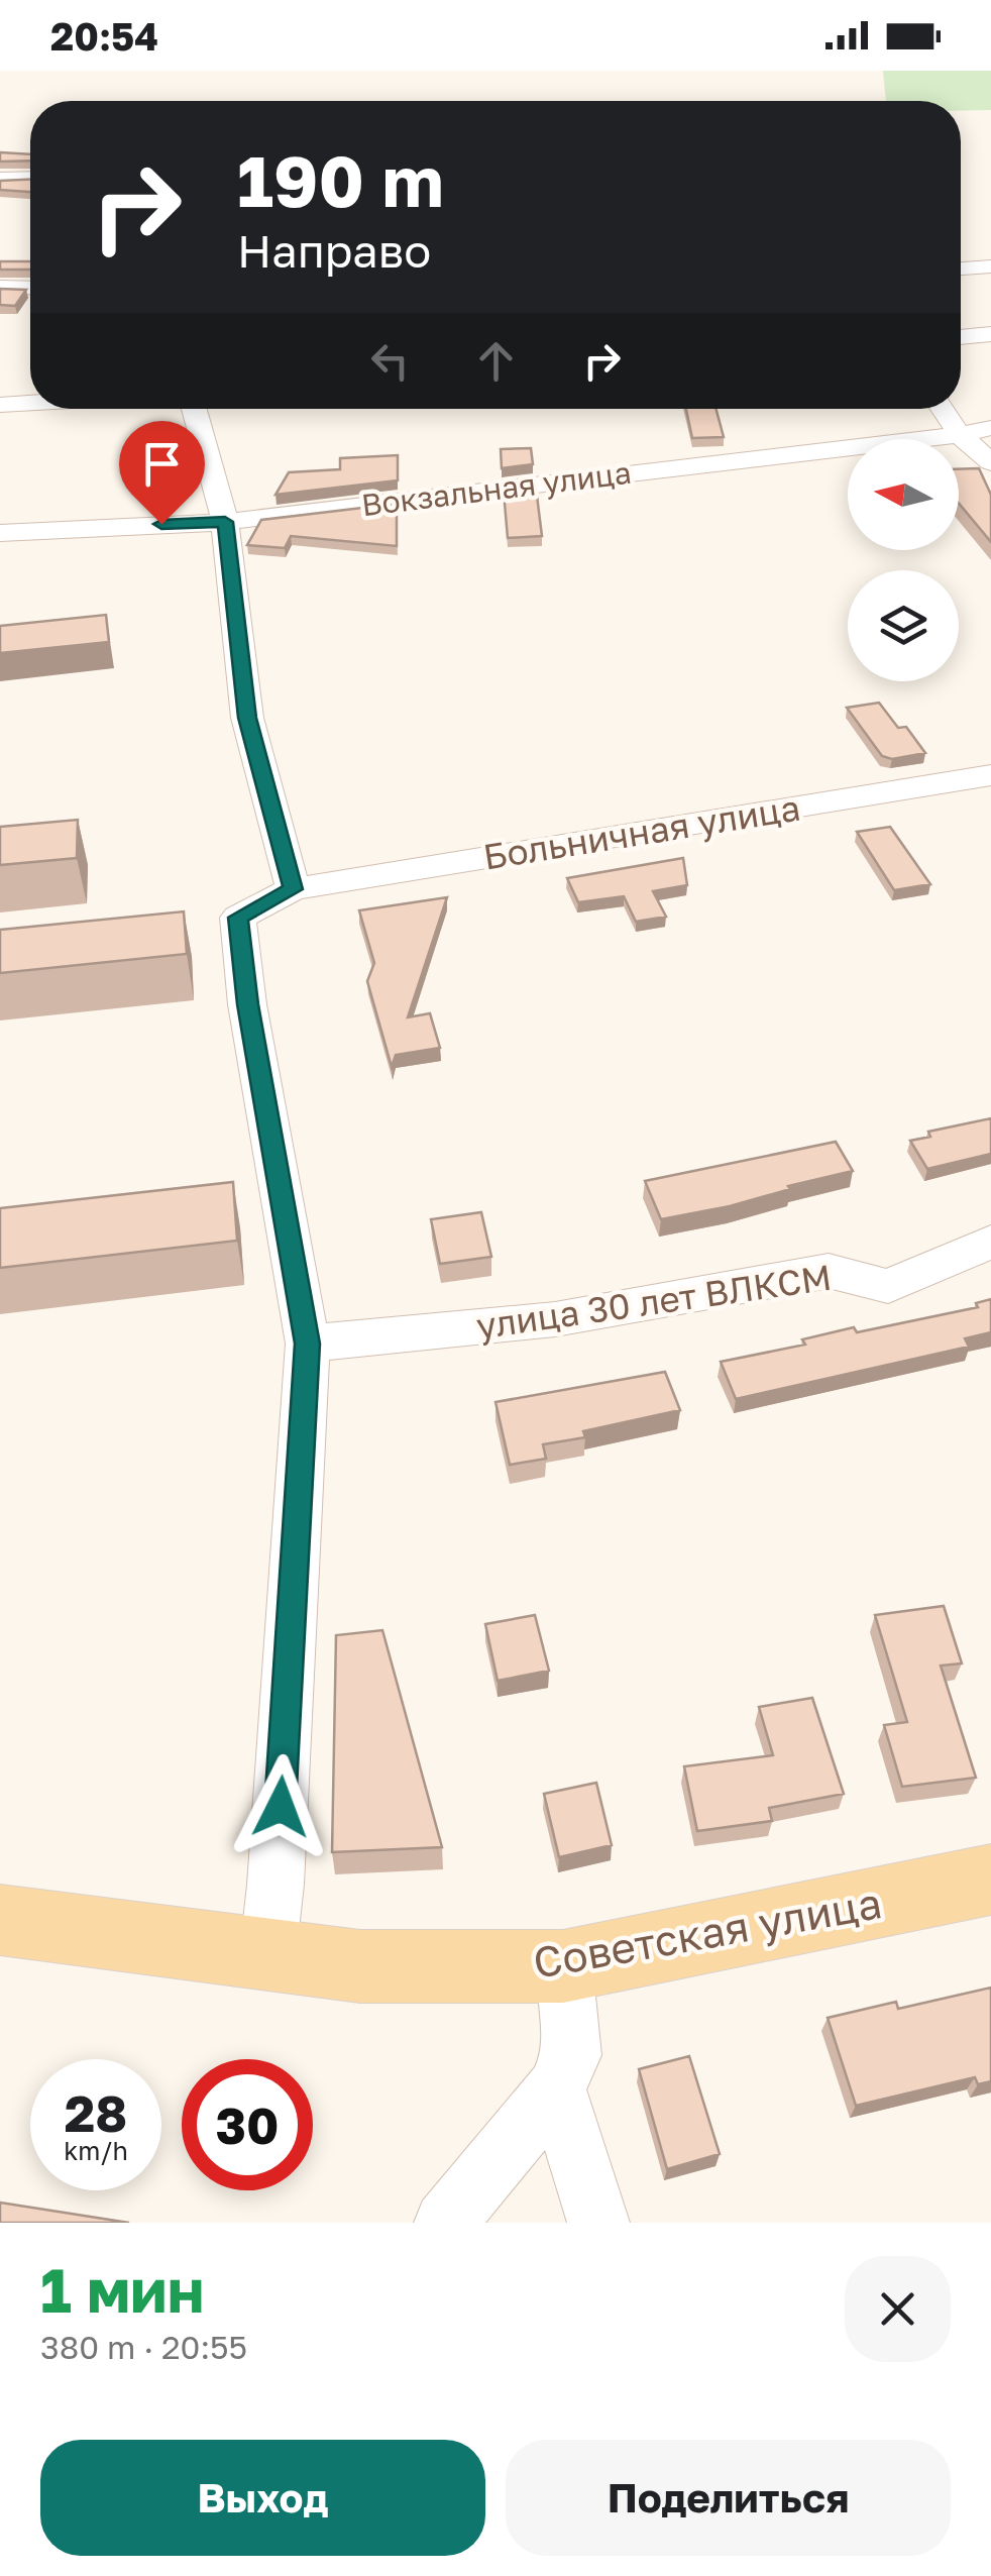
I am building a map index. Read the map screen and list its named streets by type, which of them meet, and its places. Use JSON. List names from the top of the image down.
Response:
{
  "streets": {
    "main road": ["Советская улица"],
    "street": ["Вокзальная улица", "Больничная улица", "улица 30 лет ВЛКСМ"]
  },
  "crossings": [
    ["Больничная улица", "улица 30 лет ВЛКСМ"]
  ],
  "north": "left",
  "page": {
    "status": "20:54",
    "turn": ["190 m", "Направо"],
    "speed": "28 km/h",
    "limit": "30",
    "heading": ["1 мин", "380 m · 20:55"],
    "buttons": ["Выход", "Поделиться"]
  }
}
